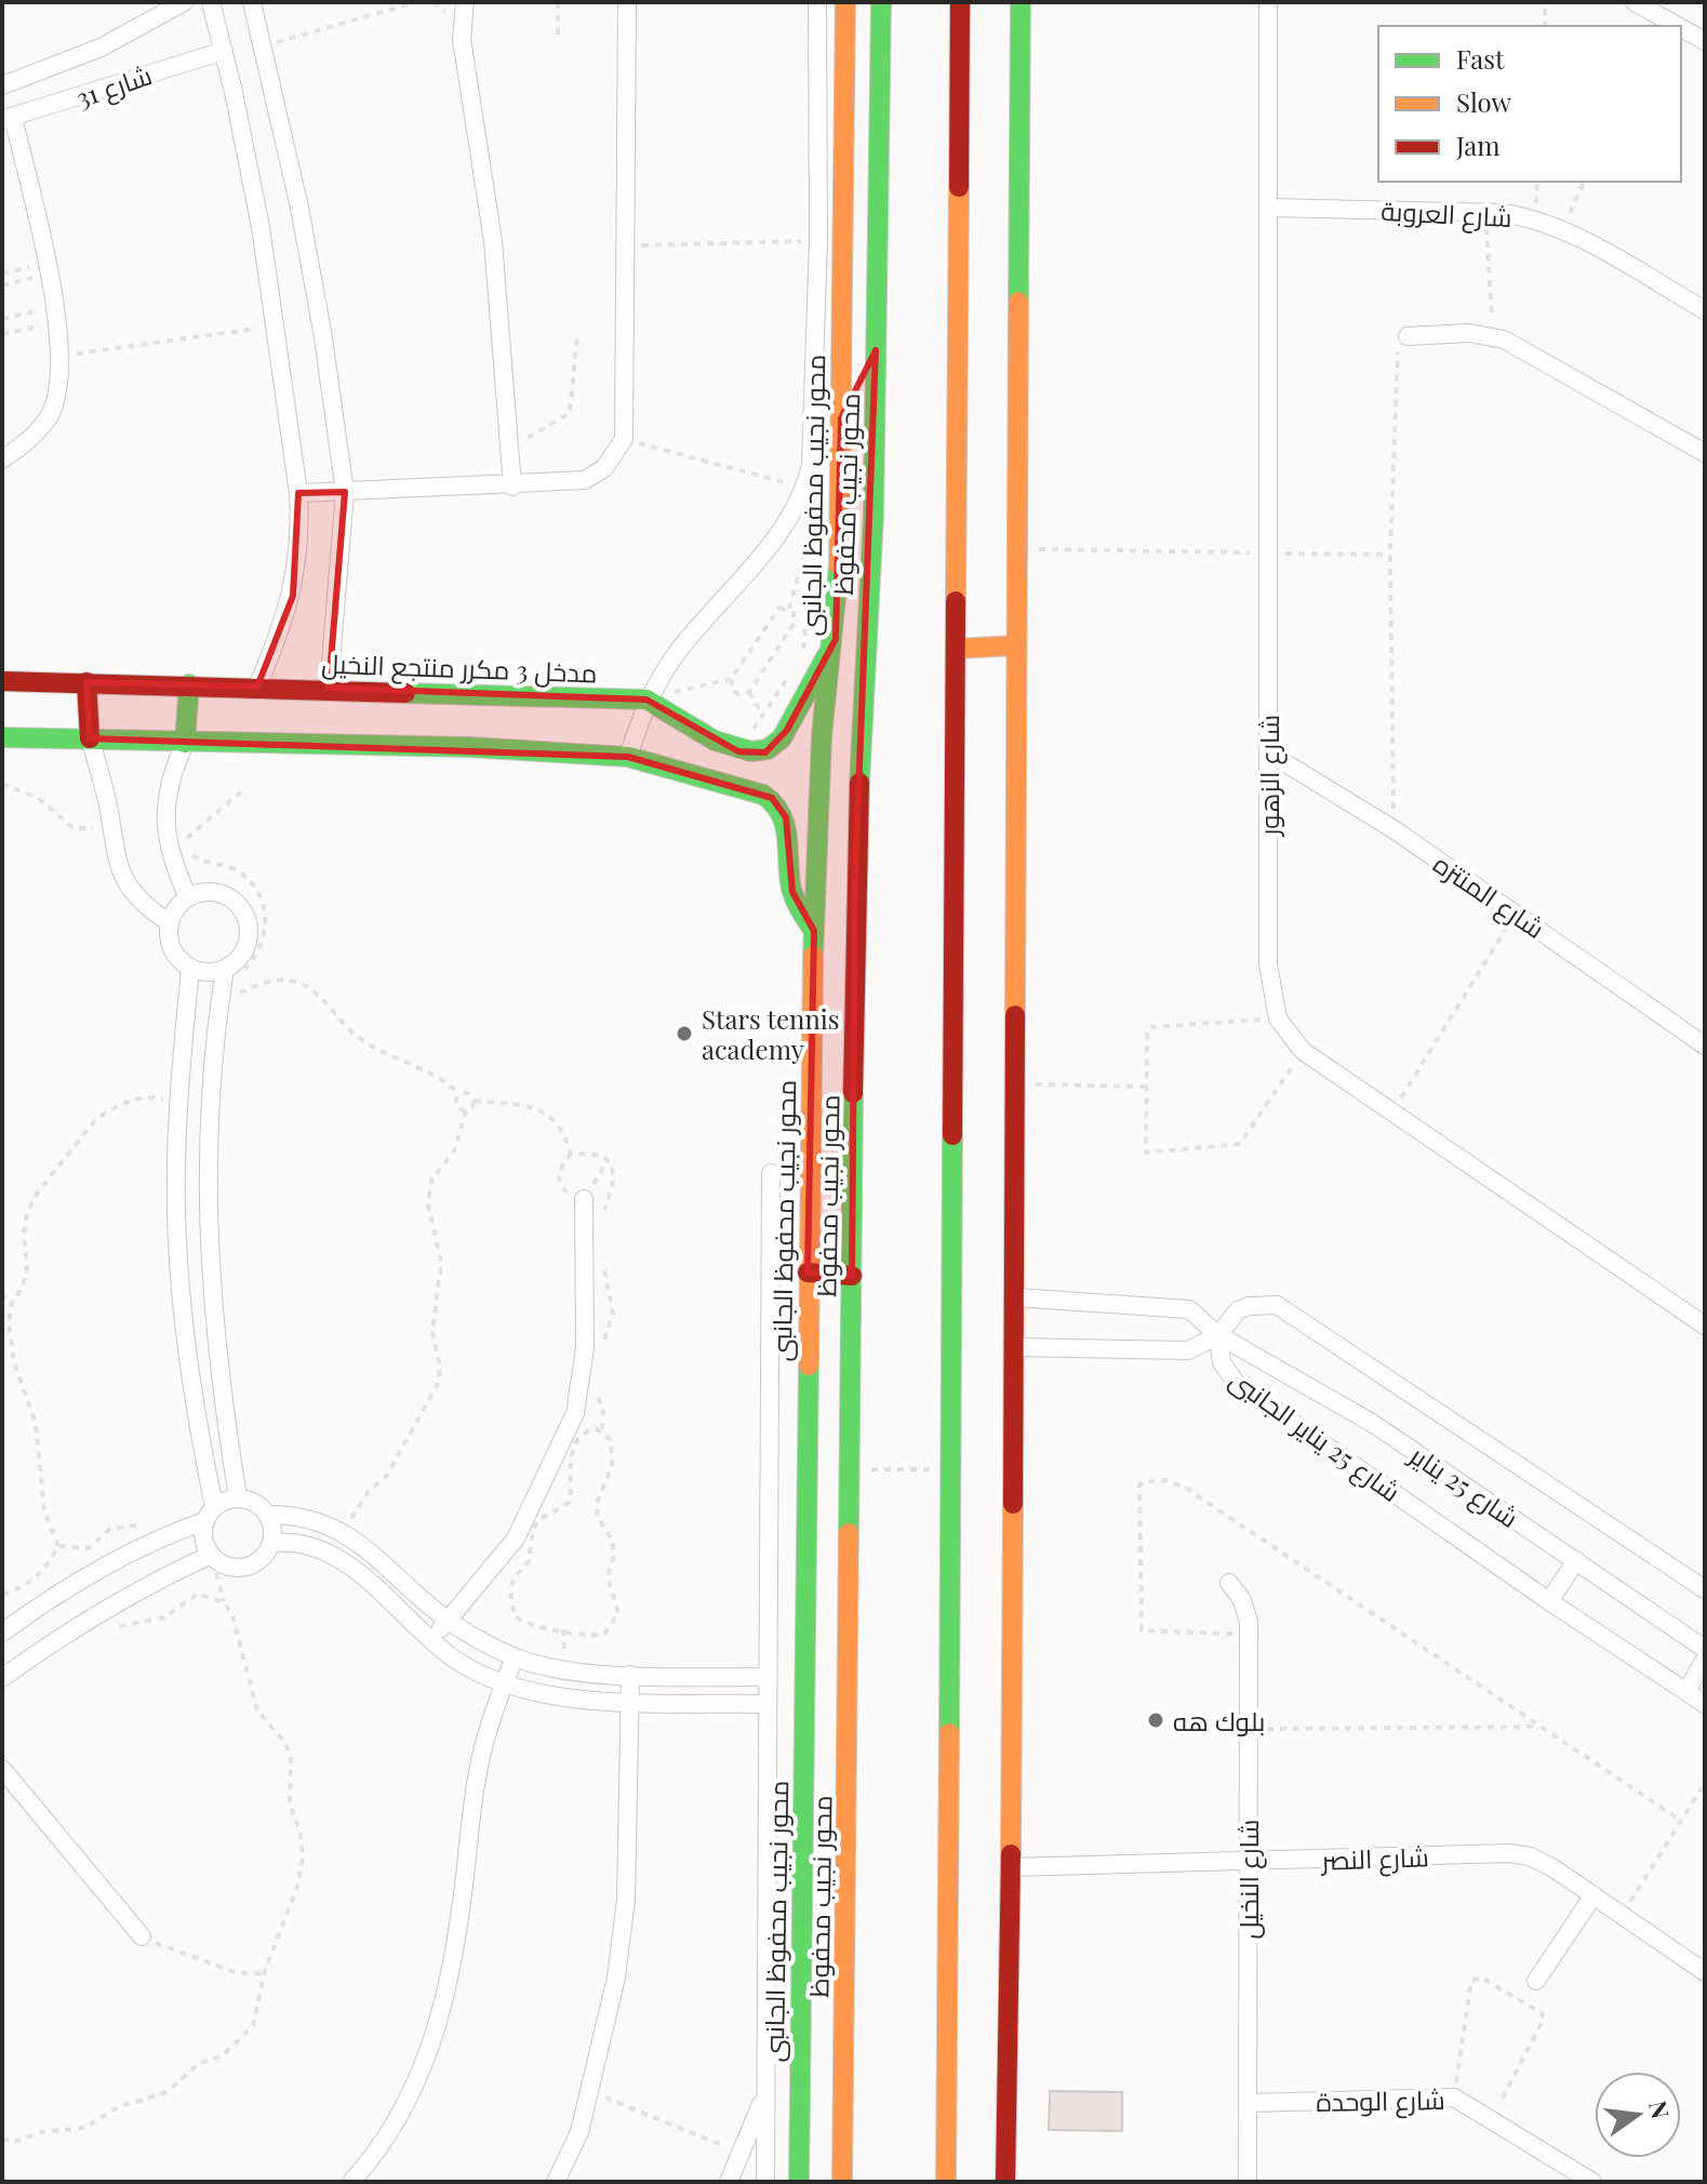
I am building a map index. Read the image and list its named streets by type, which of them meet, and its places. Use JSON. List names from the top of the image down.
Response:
{
  "streets": {
    "street": [
      "شارع 31",
      "شارع العروبة",
      "محور نجيب محفوظ",
      "محور نجيب محفوظ الجانبى",
      "مدخل 3 مكرر منتجع النخيل",
      "شارع الزهور",
      "شارع المنتزه",
      "شارع 25 يناير الجانبى",
      "شارع 25 يناير",
      "شارع النصر",
      "شارع النخيل",
      "شارع الوحدة"
    ]
  },
  "crossings": [
    ["شارع العروبة", "شارع الزهور"],
    ["محور نجيب محفوظ الجانبى", "مدخل 3 مكرر منتجع النخيل"],
    ["شارع الزهور", "شارع المنتزه"],
    ["شارع 25 يناير الجانبى", "شارع 25 يناير"],
    ["شارع النصر", "شارع النخيل"],
    ["شارع النخيل", "شارع الوحدة"]
  ],
  "places": ["Stars tennis academy", "بلوك هه"],
  "legend": ["Fast", "Slow", "Jam"],
  "north": "right"
}
